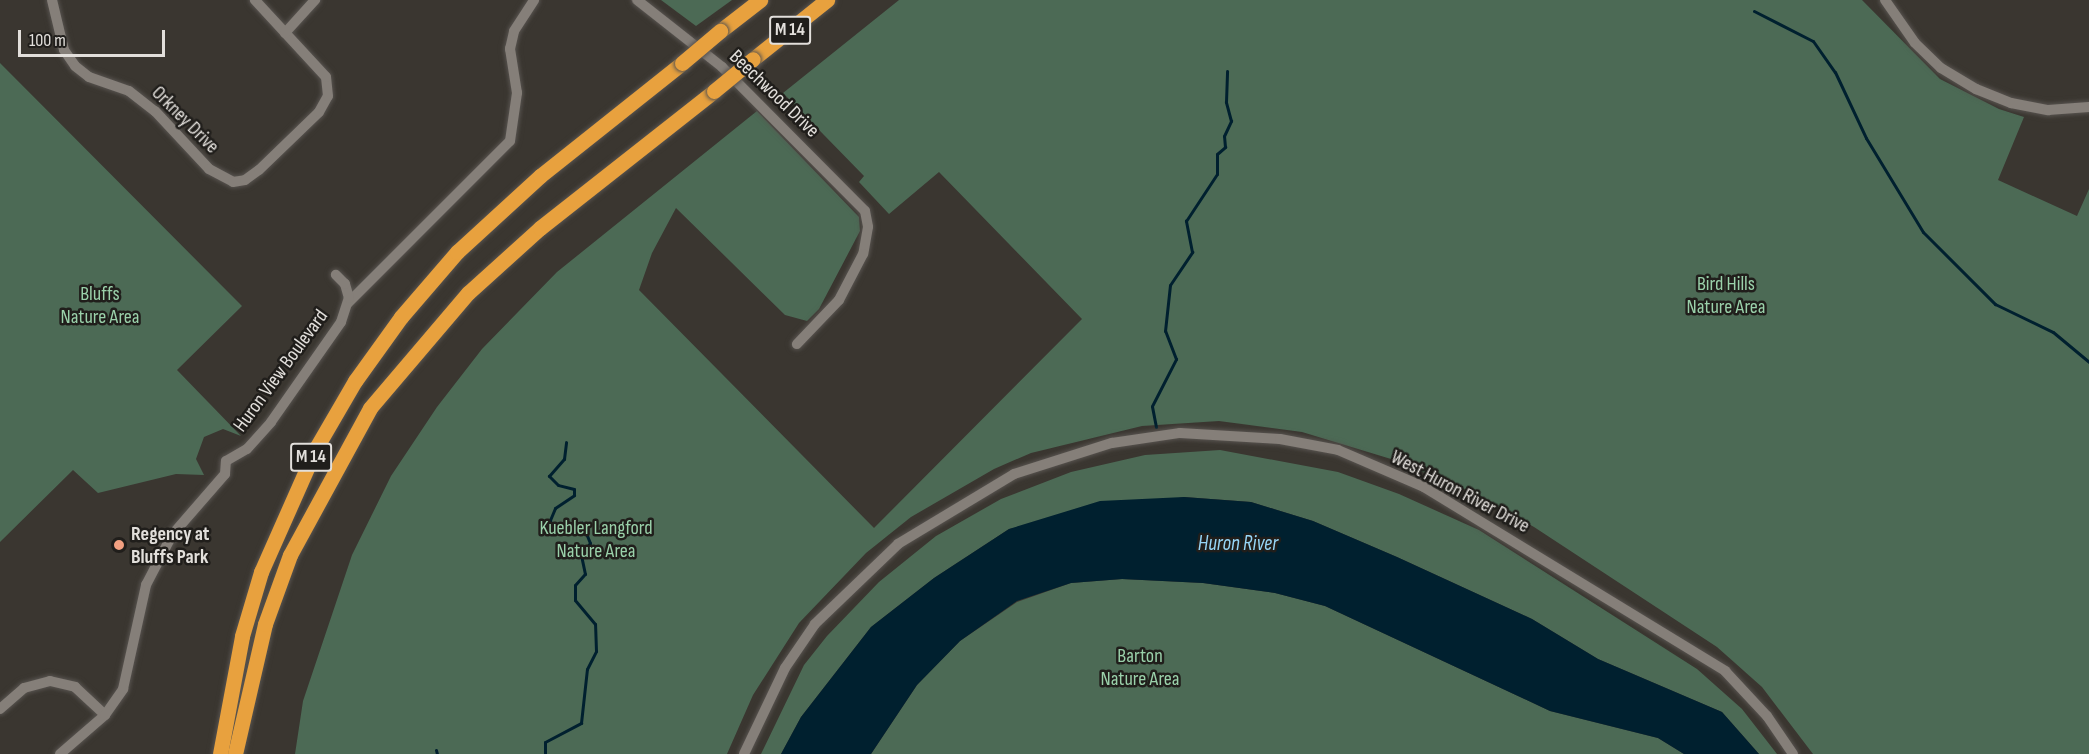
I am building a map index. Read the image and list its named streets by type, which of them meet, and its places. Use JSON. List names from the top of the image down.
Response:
{
  "streets": {
    "highway": ["M 14"],
    "street": [
      "Beechwood Drive",
      "Orkney Drive",
      "Huron View Boulevard",
      "West Huron River Drive"
    ]
  },
  "water": ["Huron River"],
  "parks": [
    "Bird Hills Nature Area",
    "Bluffs Nature Area",
    "Kuebler Langford Nature Area",
    "Barton Nature Area"
  ],
  "places": ["Regency at Bluffs Park"],
  "scale_bar": "100 m"
}
